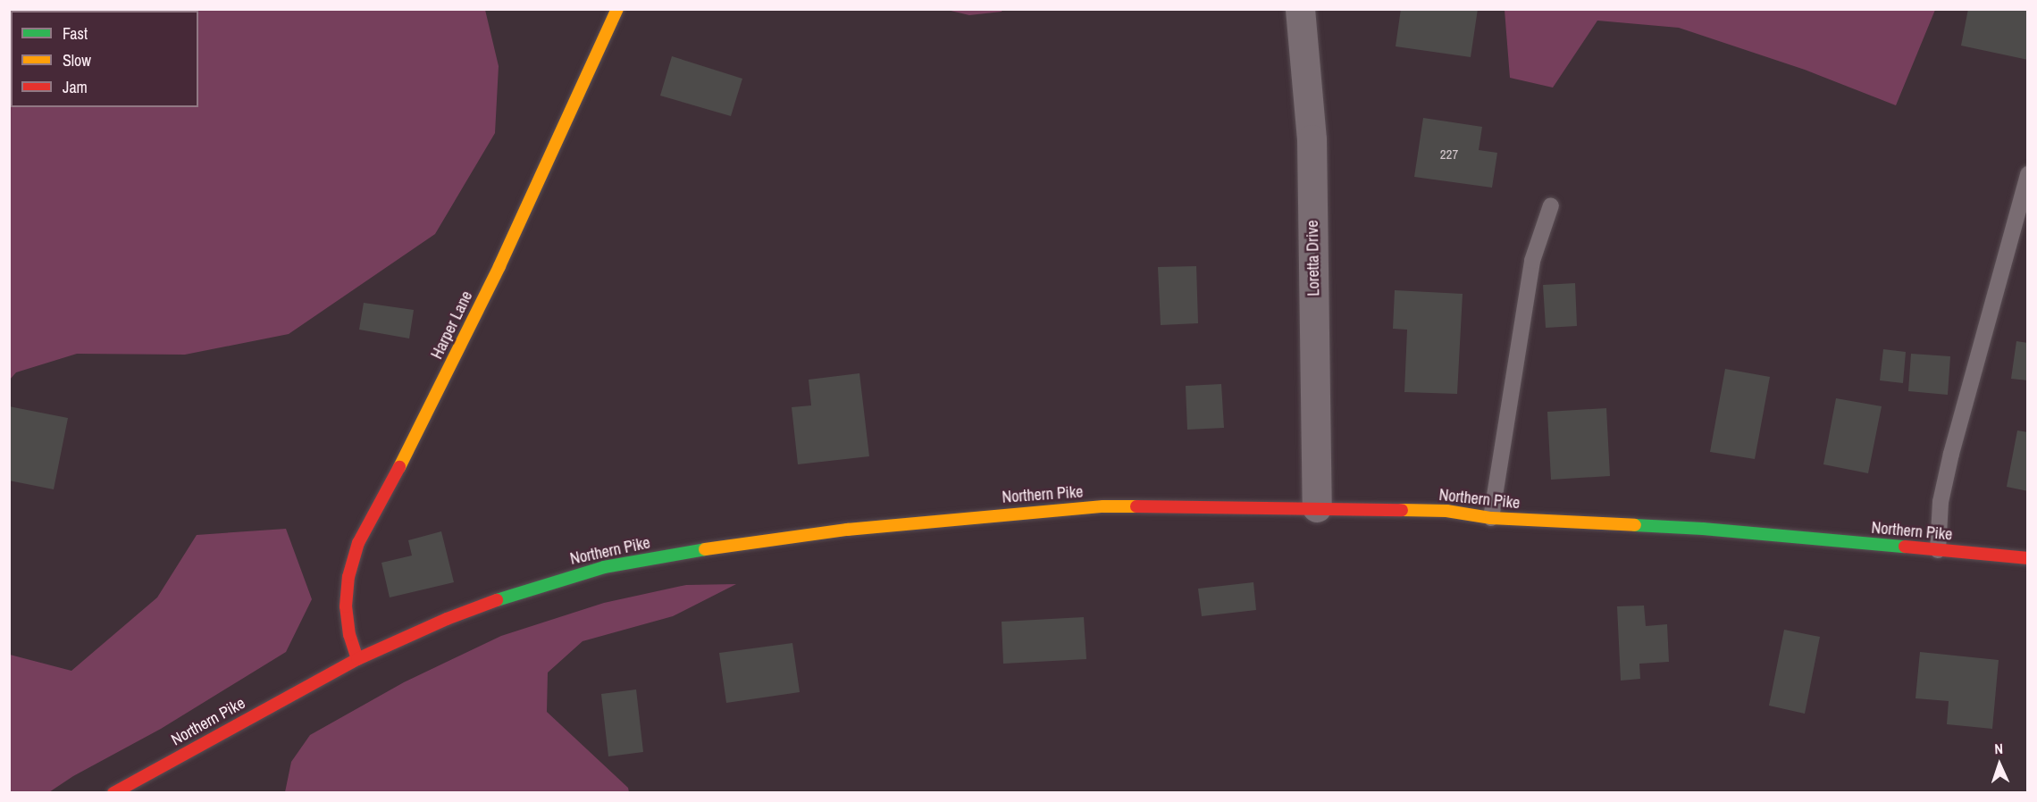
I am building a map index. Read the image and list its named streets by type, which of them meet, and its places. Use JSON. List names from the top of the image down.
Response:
{
  "streets": {
    "street": ["Loretta Drive", "Harper Lane", "Northern Pike"]
  },
  "crossings": [
    ["Loretta Drive", "Northern Pike"],
    ["Harper Lane", "Northern Pike"]
  ],
  "house_numbers": ["227"],
  "legend": ["Fast", "Slow", "Jam"],
  "north": "top"
}
